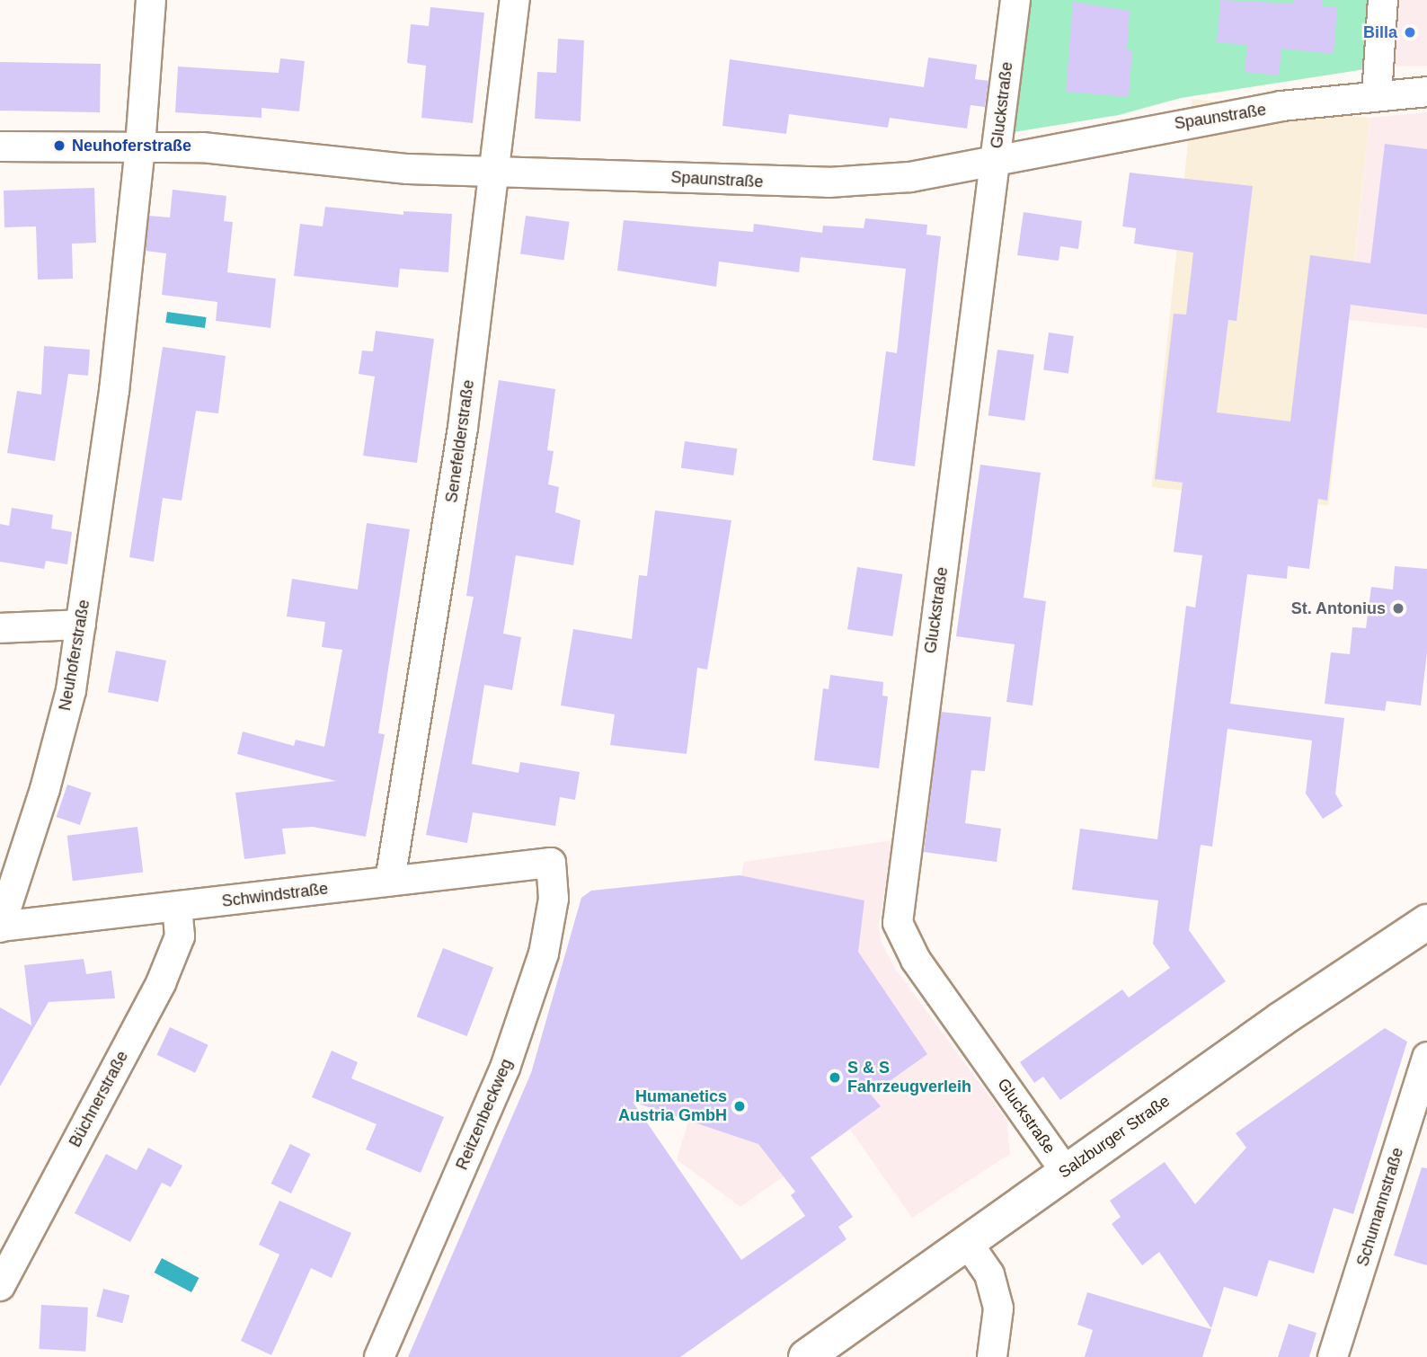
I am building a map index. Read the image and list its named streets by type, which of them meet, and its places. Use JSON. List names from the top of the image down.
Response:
{
  "streets": {
    "main road": ["Salzburger Straße"],
    "street": [
      "Gluckstraße",
      "Spaunstraße",
      "Senefelderstraße",
      "Neuhoferstraße",
      "Schwindstraße",
      "Büchnerstraße",
      "Reitzenbeckweg",
      "Schumannstraße"
    ]
  },
  "crossings": [
    ["Gluckstraße", "Spaunstraße"],
    ["Gluckstraße", "Salzburger Straße"],
    ["Spaunstraße", "Senefelderstraße"],
    ["Spaunstraße", "Neuhoferstraße"],
    ["Senefelderstraße", "Schwindstraße"],
    ["Neuhoferstraße", "Schwindstraße"],
    ["Schwindstraße", "Büchnerstraße"],
    ["Schwindstraße", "Reitzenbeckweg"]
  ],
  "places": [
    "Billa",
    "Neuhoferstraße",
    "St. Antonius",
    "S & S Fahrzeugverleih",
    "Humanetics Austria GmbH"
  ]
}
